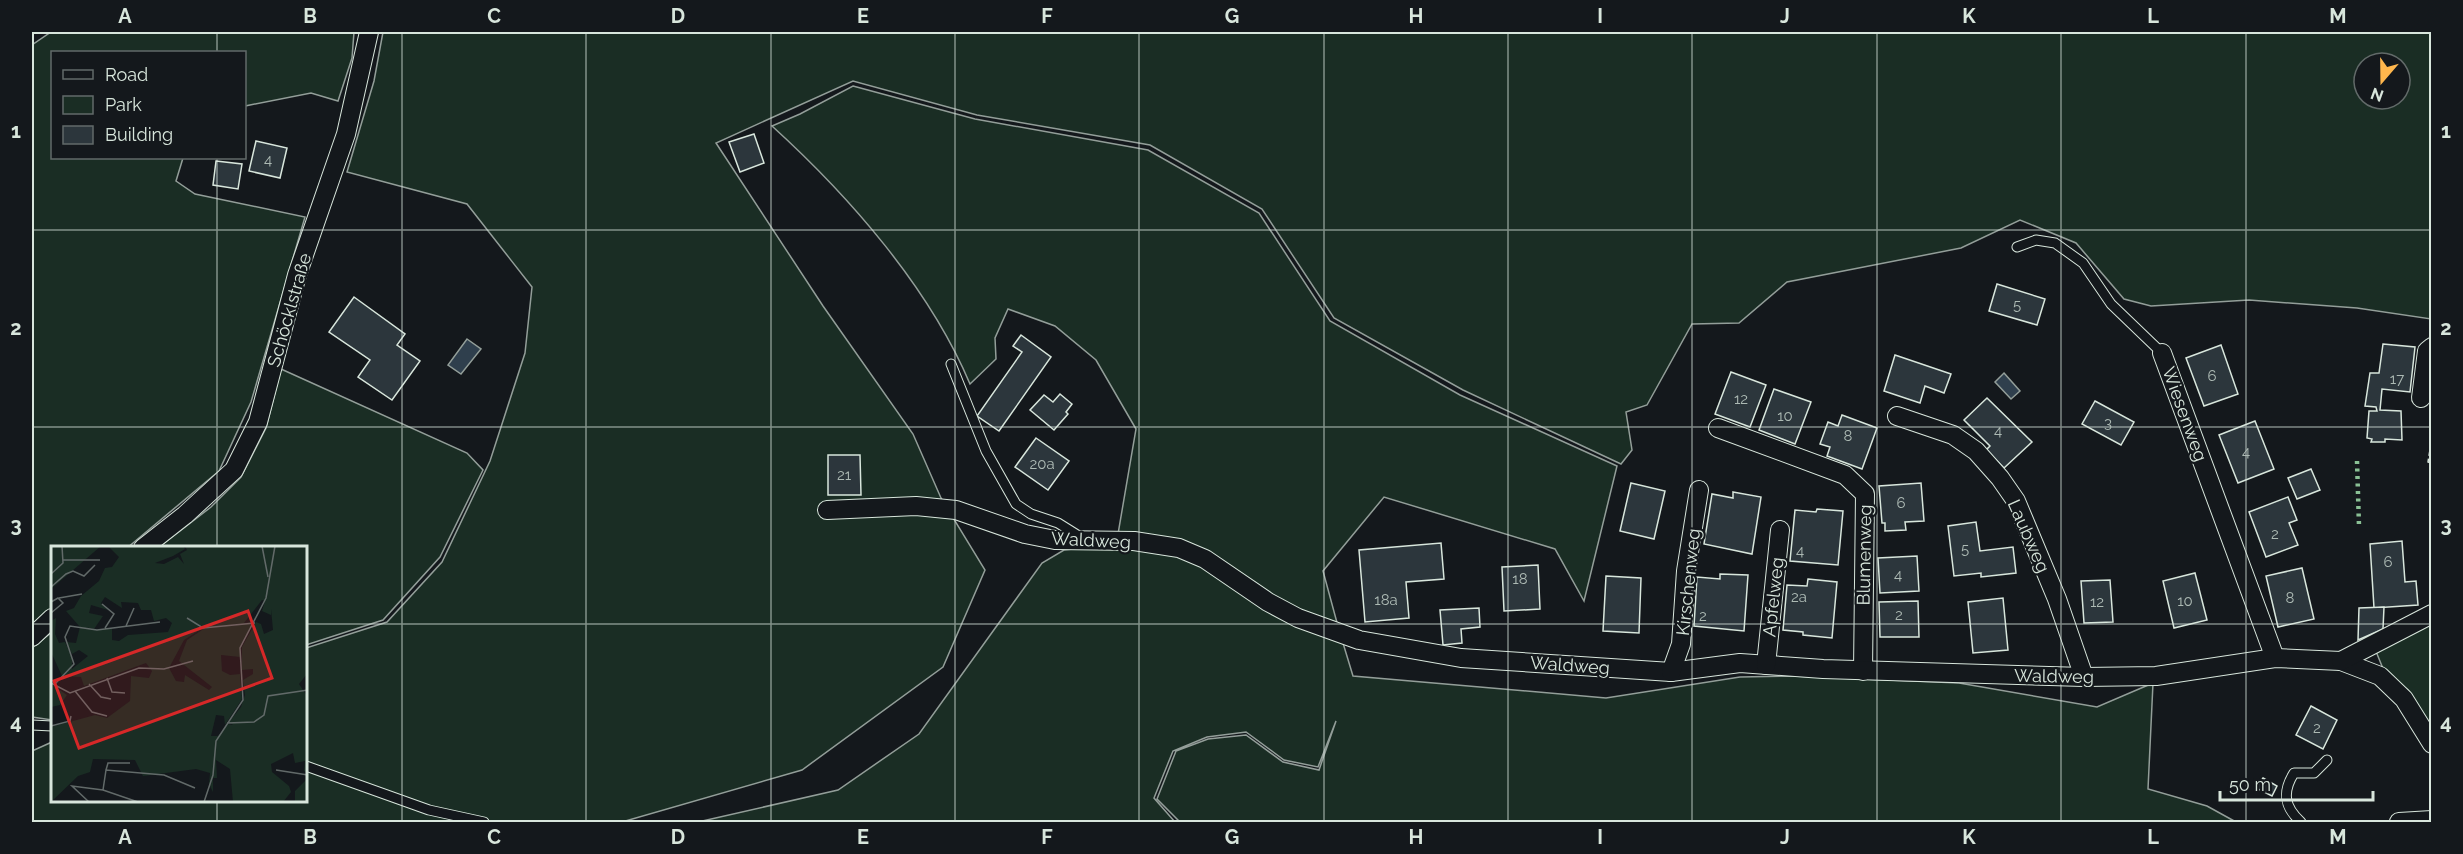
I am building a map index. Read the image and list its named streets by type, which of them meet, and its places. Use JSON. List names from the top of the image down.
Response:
{
  "streets": {
    "street": [
      "Schöcklstraße",
      "Wiesenweg",
      "Laubweg",
      "Waldweg",
      "Blumenweg",
      "Kirschenweg",
      "Apfelweg"
    ]
  },
  "crossings": [
    ["Wiesenweg", "Waldweg"],
    ["Laubweg", "Waldweg"],
    ["Waldweg", "Blumenweg"],
    ["Waldweg", "Kirschenweg"],
    ["Waldweg", "Apfelweg"]
  ],
  "house_numbers": [
    "4",
    "5",
    "6",
    "17",
    "12",
    "10",
    "3",
    "4",
    "8",
    "4",
    "20a",
    "21",
    "6",
    "2",
    "5",
    "4",
    "6",
    "4",
    "18",
    "2a",
    "8",
    "18a",
    "10",
    "12",
    "2",
    "2",
    "2"
  ],
  "legend": ["Road", "Park", "Building"],
  "scale_bar": "50 m",
  "north": "bottom",
  "grid": {
    "columns": [
      "A",
      "B",
      "C",
      "D",
      "E",
      "F",
      "G",
      "H",
      "I",
      "J",
      "K",
      "L",
      "M"
    ],
    "rows": [
      "1",
      "2",
      "3",
      "4"
    ]
  }
}
